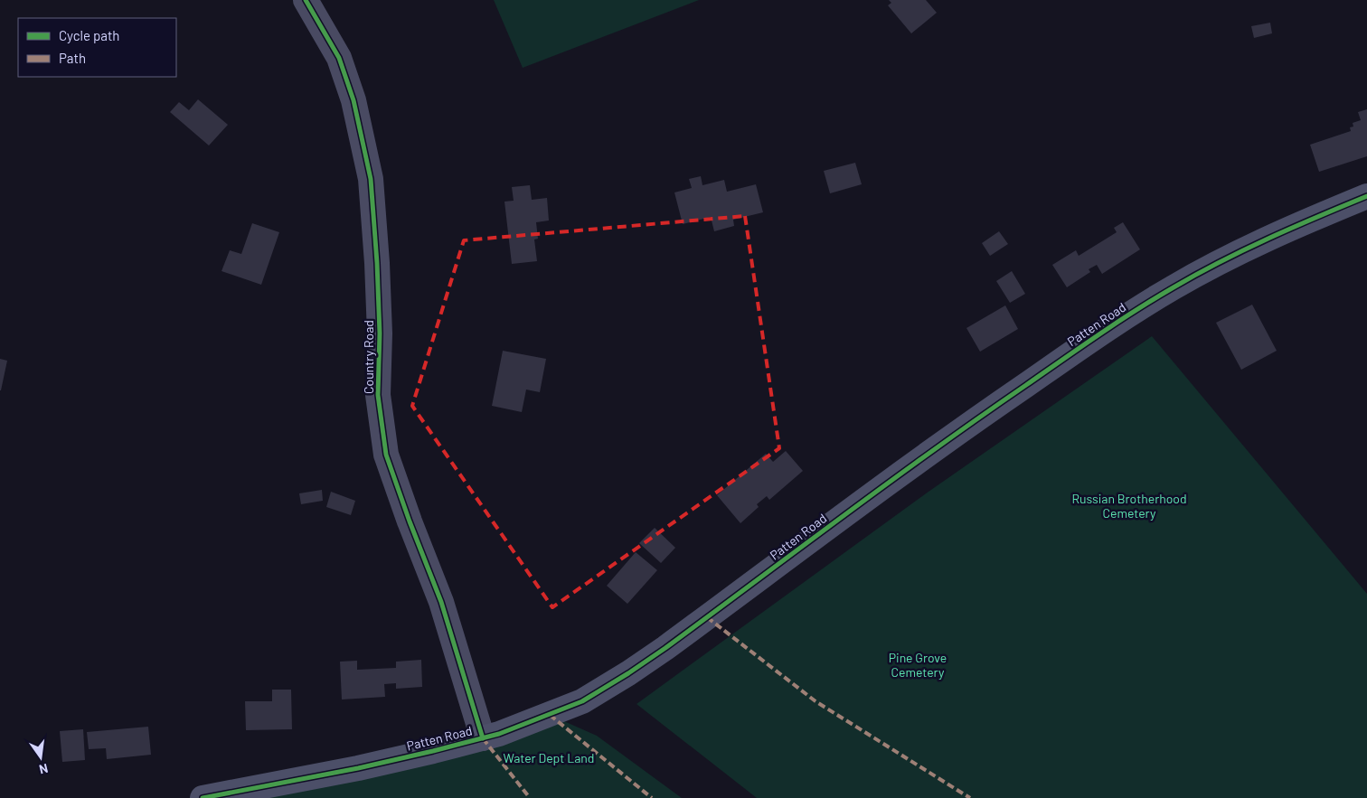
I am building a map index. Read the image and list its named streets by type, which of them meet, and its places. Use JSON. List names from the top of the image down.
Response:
{
  "streets": {
    "street": ["Patten Road", "Country Road"]
  },
  "crossings": [
    ["Patten Road", "Country Road"]
  ],
  "parks": ["Russian Brotherhood Cemetery", "Pine Grove Cemetery", "Water Dept Land"],
  "legend": ["Cycle path", "Path"],
  "north": "bottom"
}
